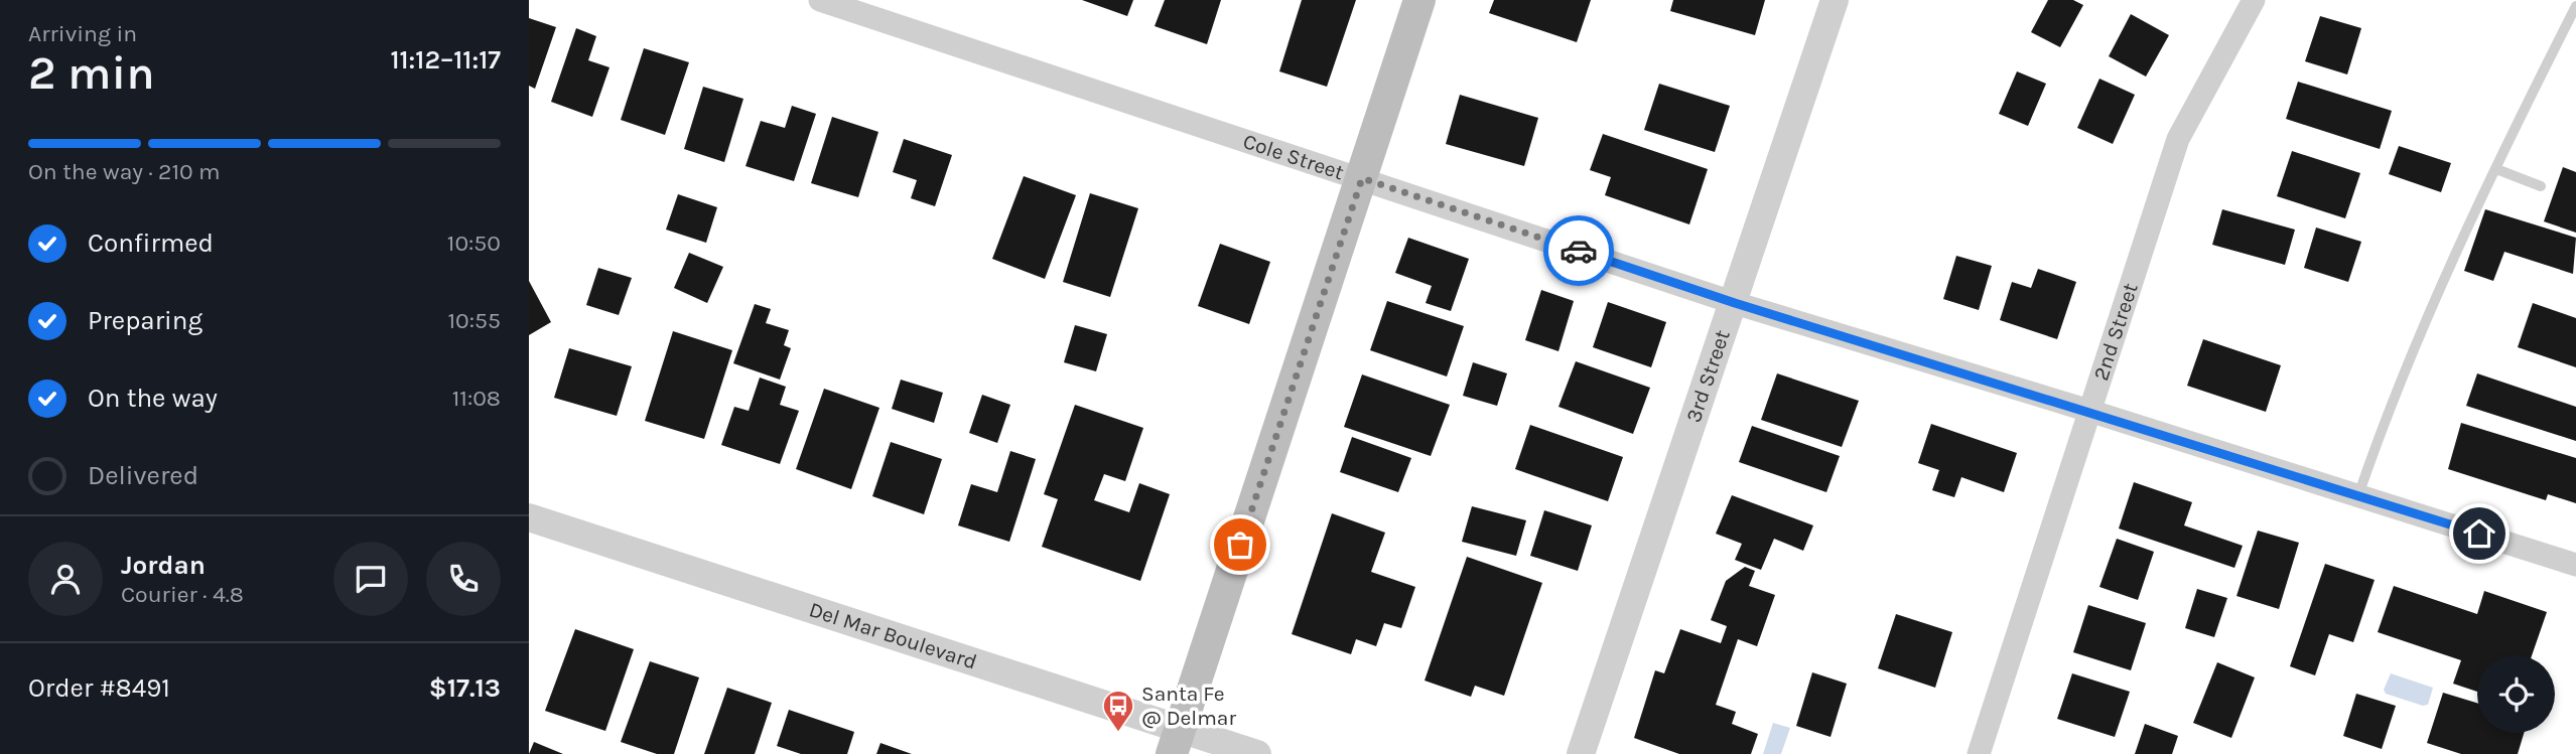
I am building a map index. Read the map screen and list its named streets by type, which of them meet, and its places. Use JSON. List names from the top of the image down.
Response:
{
  "streets": {
    "street": [
      "Cole Street",
      "2nd Street",
      "3rd Street",
      "Del Mar Boulevard"
    ]
  },
  "crossings": [
    ["Cole Street", "2nd Street"],
    ["Cole Street", "3rd Street"]
  ],
  "places": {
    "bus stop": ["Santa Fe @ Delmar"]
  },
  "page": {
    "heading": ["2 min", "Arriving in", "11:12–11:17"],
    "panel": [
      "Jordan",
      "Courier · 4.8",
      "Order #8491",
      "$17.13"
    ],
    "bar": "On the way · 210 m",
    "list": [
      ["Confirmed", "10:50"],
      ["Preparing", "10:55"],
      ["On the way", "11:08"],
      "Delivered"
    ]
  }
}
